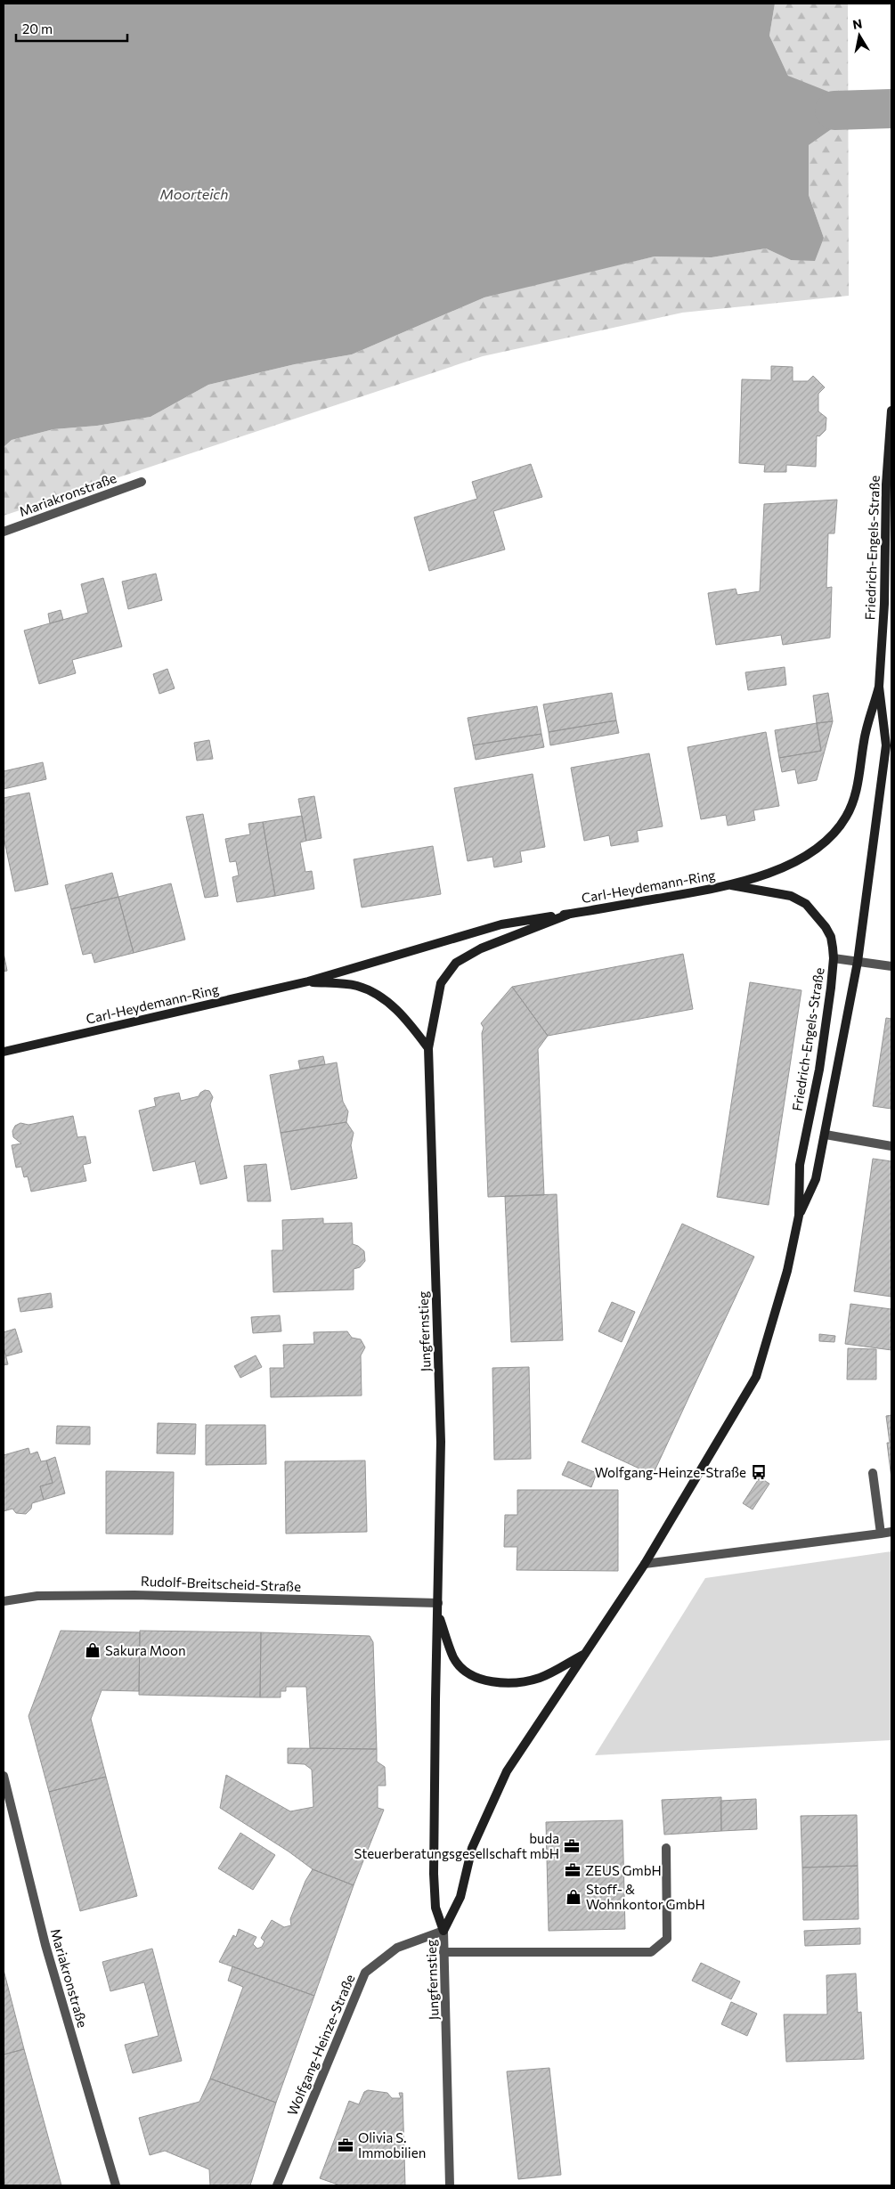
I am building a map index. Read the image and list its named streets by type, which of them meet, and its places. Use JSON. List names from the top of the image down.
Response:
{
  "streets": {
    "main road": ["Friedrich-Engels-Straße", "Carl-Heydemann-Ring", "Jungfernstieg"],
    "street": ["Mariakronstraße", "Rudolf-Breitscheid-Straße", "Wolfgang-Heinze-Straße"]
  },
  "crossings": [
    ["Friedrich-Engels-Straße", "Carl-Heydemann-Ring"],
    ["Friedrich-Engels-Straße", "Jungfernstieg"],
    ["Carl-Heydemann-Ring", "Jungfernstieg"],
    ["Jungfernstieg", "Rudolf-Breitscheid-Straße"],
    ["Jungfernstieg", "Wolfgang-Heinze-Straße"]
  ],
  "water": ["Moorteich"],
  "places": {
    "bus stop": ["Wolfgang-Heinze-Straße"],
    "shop": ["Sakura Moon", "Stoff- & Wohnkontor GmbH"],
    "office": ["buda Steuerberatungsgesellschaft mbH", "ZEUS GmbH", "Olivia S. Immobilien"]
  },
  "scale_bar": "20 m",
  "north": "top"
}
